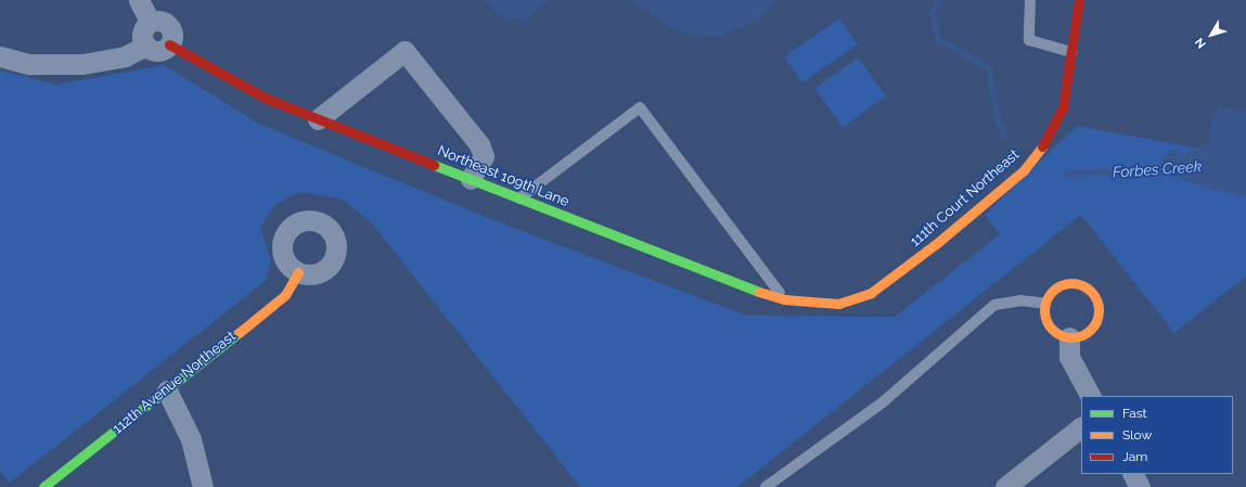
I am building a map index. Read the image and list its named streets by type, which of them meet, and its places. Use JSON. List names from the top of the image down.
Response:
{
  "streets": {
    "street": ["Northeast 109th Lane", "111th Court Northeast", "112th Avenue Northeast"]
  },
  "crossings": [
    ["Northeast 109th Lane", "111th Court Northeast"]
  ],
  "water": ["Forbes Creek"],
  "legend": ["Fast", "Slow", "Jam"],
  "north": "bottom left"
}
